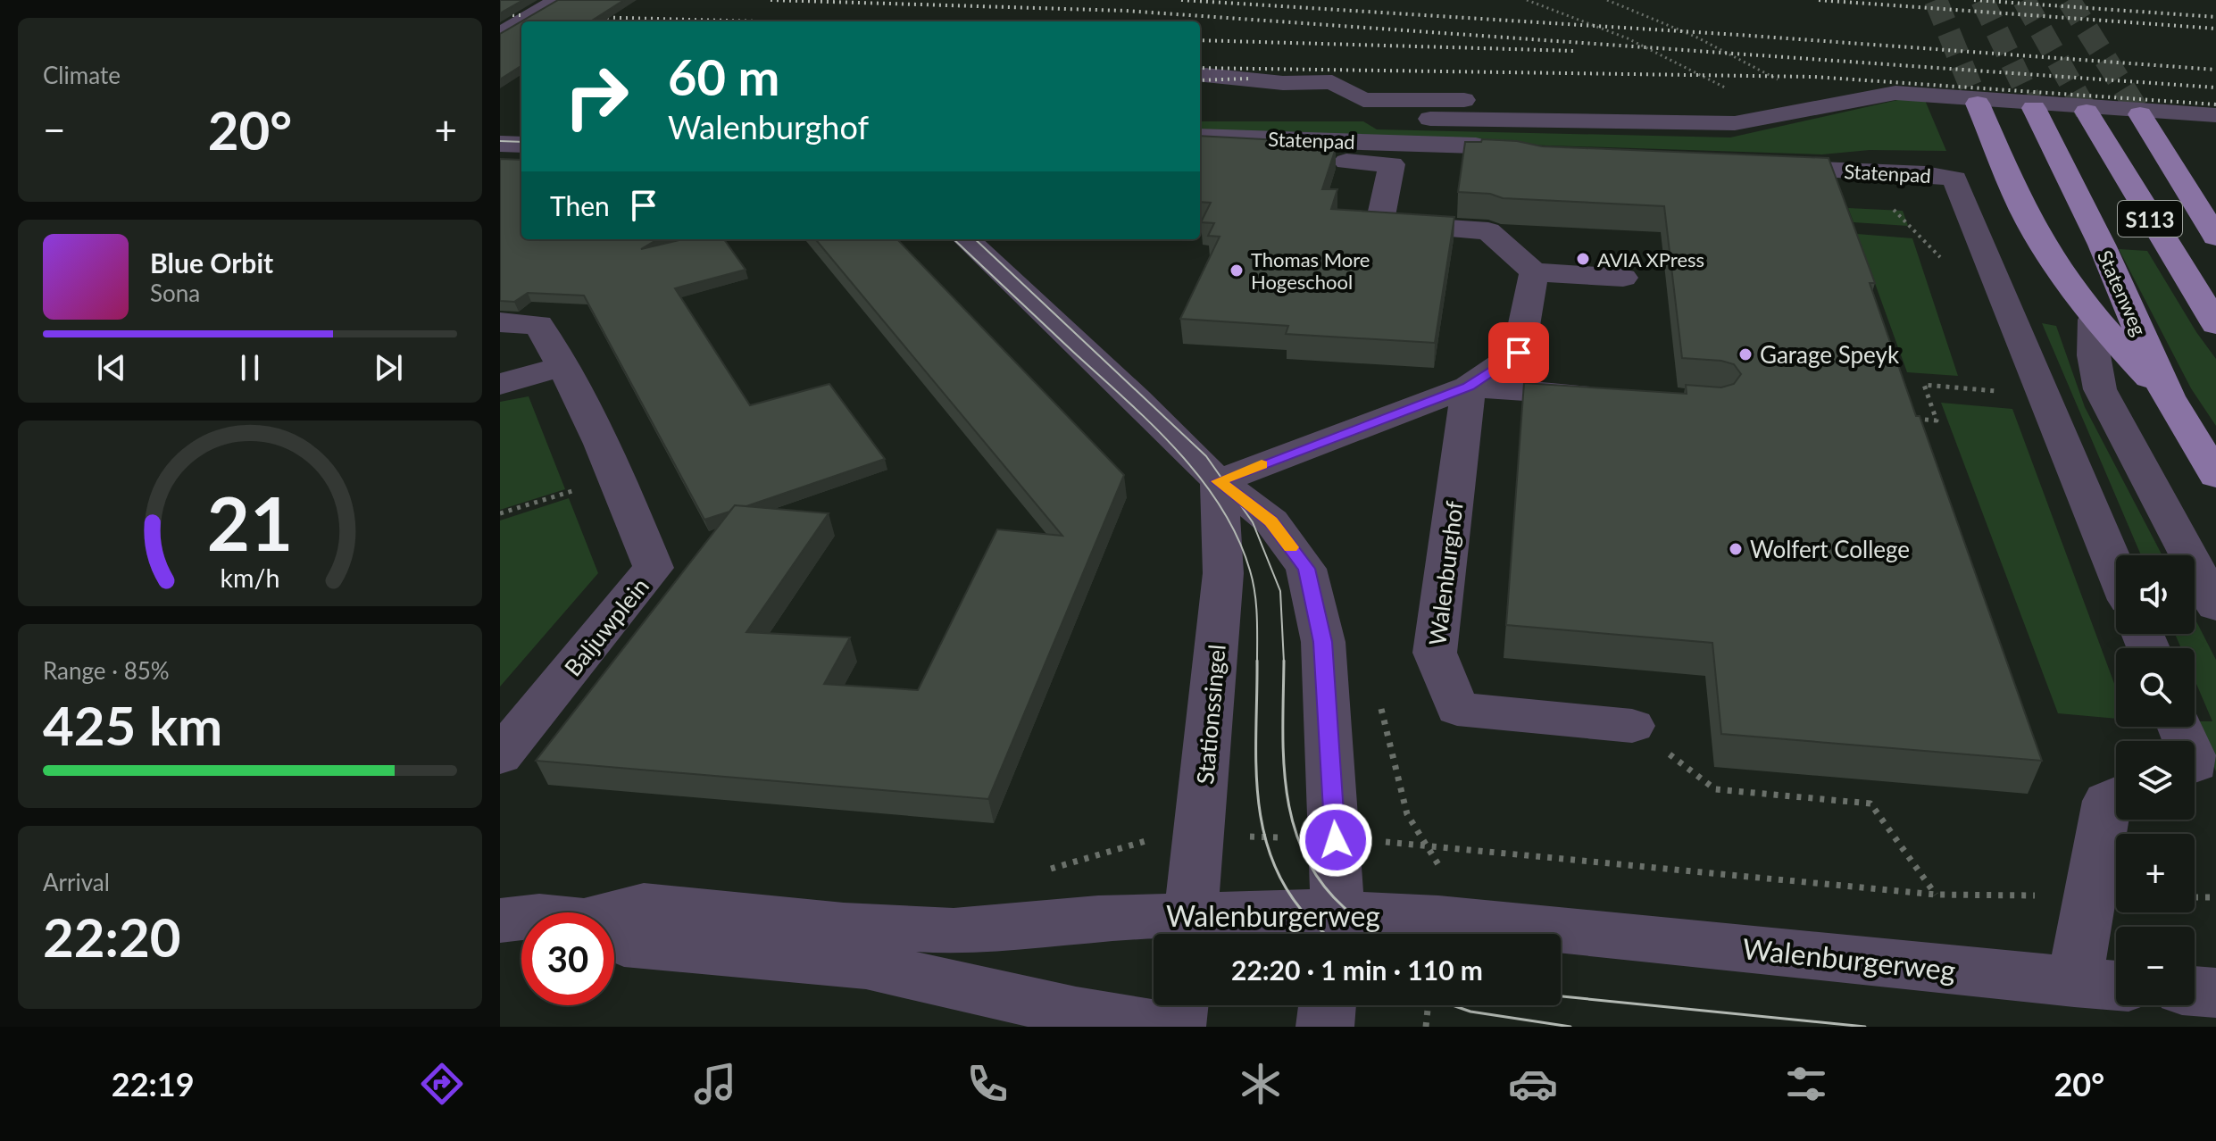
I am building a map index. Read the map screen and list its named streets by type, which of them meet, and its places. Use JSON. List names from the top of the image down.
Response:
{
  "streets": {
    "main road": ["S113", "Statenweg"],
    "street": [
      "Statenpad",
      "Walenburghof",
      "Baljuwplein",
      "Stationssingel",
      "Walenburgerweg"
    ]
  },
  "crossings": [
    ["S113", "Statenweg"],
    ["Stationssingel", "Walenburgerweg"]
  ],
  "places": [
    "AVIA XPress",
    "Thomas More Hogeschool",
    "Garage Speyk",
    "Wolfert College"
  ],
  "page": {
    "tile": [
      "Climate",
      ["Range · 85%", "425 km"],
      ["Arrival", "22:20"]
    ],
    "turn": ["60 m", "Walenburghof"],
    "heat": ["−", "20°", "+"],
    "then": "Then",
    "song": ["Blue Orbit", "Sona"],
    "map_buttons": ["+", "−"],
    "limit": "30",
    "trip": "22:20 · 1 min · 110 m",
    "tabs": ["22:19", "20°"],
    "gauge": ["21", "km/h"]
  }
}
